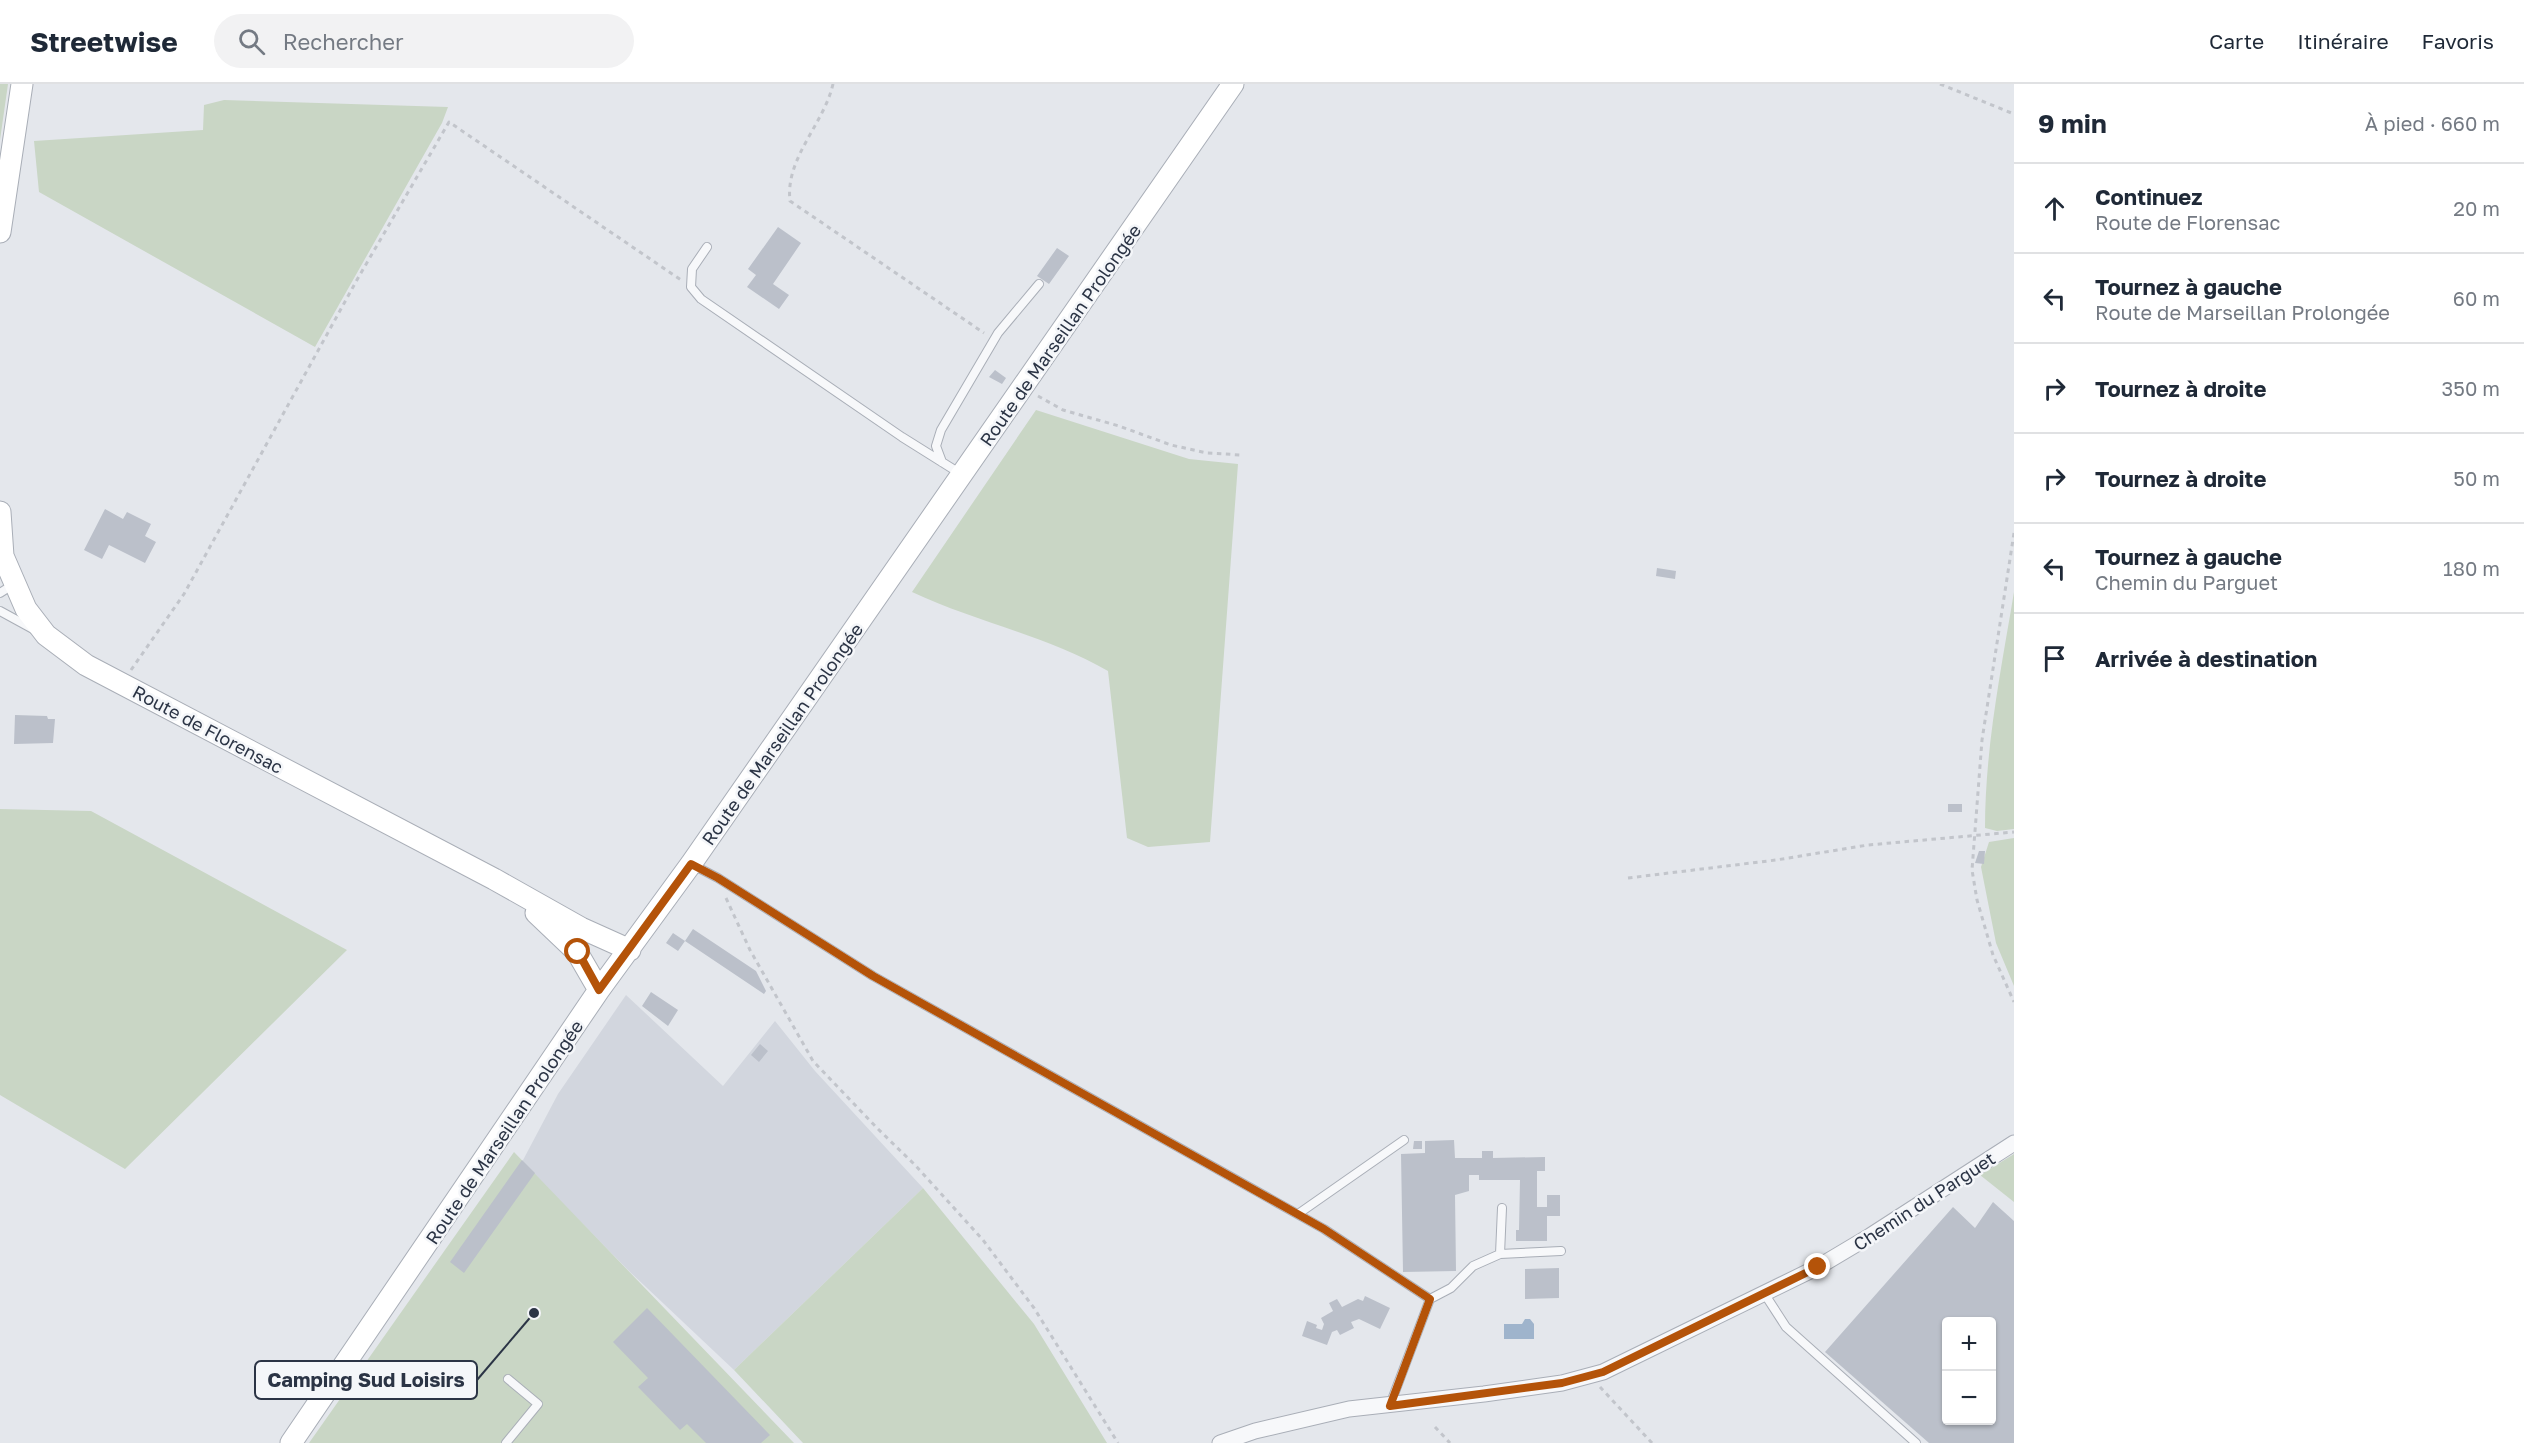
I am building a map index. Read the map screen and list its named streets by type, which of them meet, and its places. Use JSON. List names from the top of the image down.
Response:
{
  "streets": {
    "main road": ["Route de Marseillan Prolongée", "Route de Florensac"],
    "street": ["Chemin du Parguet"]
  },
  "crossings": [
    ["Route de Marseillan Prolongée", "Route de Florensac"]
  ],
  "places": ["Camping Sud Loisirs"],
  "page": {
    "header": "Streetwise",
    "search": "Rechercher",
    "nav": ["Carte", "Itinéraire", "Favoris"],
    "heading": ["9 min", "À pied · 660 m"],
    "list": [
      ["Continuez", "Route de Florensac", "20 m"],
      ["Tournez à gauche", "Route de Marseillan Prolongée", "60 m"],
      ["Tournez à droite", "350 m"],
      ["Tournez à droite", "50 m"],
      ["Tournez à gauche", "Chemin du Parguet", "180 m"],
      "Arrivée à destination"
    ],
    "map_buttons": ["+", "−"]
  }
}
